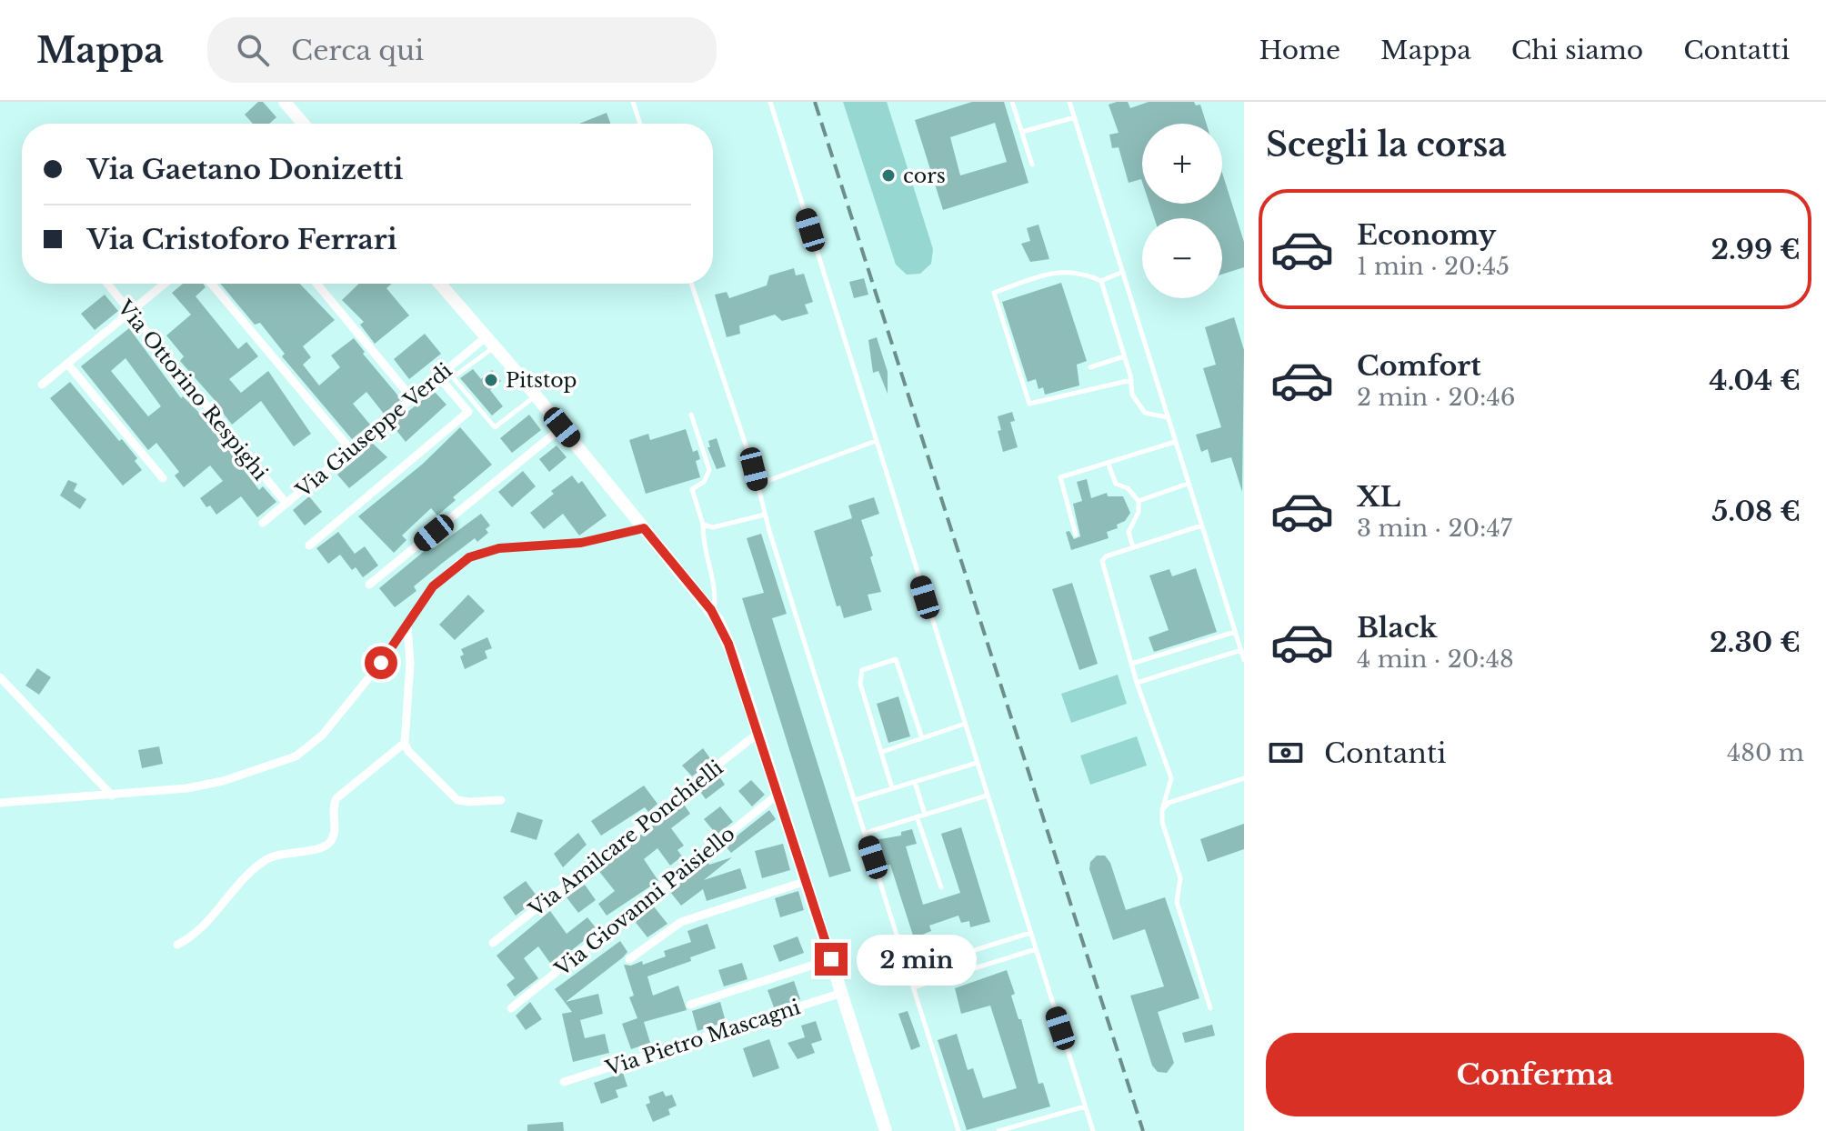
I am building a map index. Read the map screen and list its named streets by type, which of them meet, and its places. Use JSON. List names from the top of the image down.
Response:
{
  "streets": {
    "street": [
      "Via Ottorino Respighi",
      "Via Giuseppe Verdi",
      "Via Amilcare Ponchielli",
      "Via Giovanni Paisiello",
      "Via Pietro Mascagni"
    ]
  },
  "crossings": [
    ["Via Ottorino Respighi", "Via Giuseppe Verdi"]
  ],
  "places": ["cors", "Pitstop"],
  "page": {
    "header": "Mappa",
    "search": "Cerca qui",
    "nav": [
      "Home",
      "Mappa",
      "Chi siamo",
      "Contatti"
    ],
    "heading": "Scegli la corsa",
    "map_buttons": ["+", "−"],
    "banner": ["Via Gaetano Donizetti", "Via Cristoforo Ferrari"],
    "list": [
      {
        "name": "Economy",
        "note": "1 min · 20:45",
        "value": "2.99 €"
      },
      {
        "name": "Comfort",
        "note": "2 min · 20:46",
        "value": "4.04 €"
      },
      {
        "name": "XL",
        "note": "3 min · 20:47",
        "value": "5.08 €"
      },
      {
        "name": "Black",
        "note": "4 min · 20:48",
        "value": "2.30 €"
      }
    ],
    "pay": ["Contanti", "480 m"],
    "bubble": "2 min",
    "buttons": "Conferma"
  }
}
